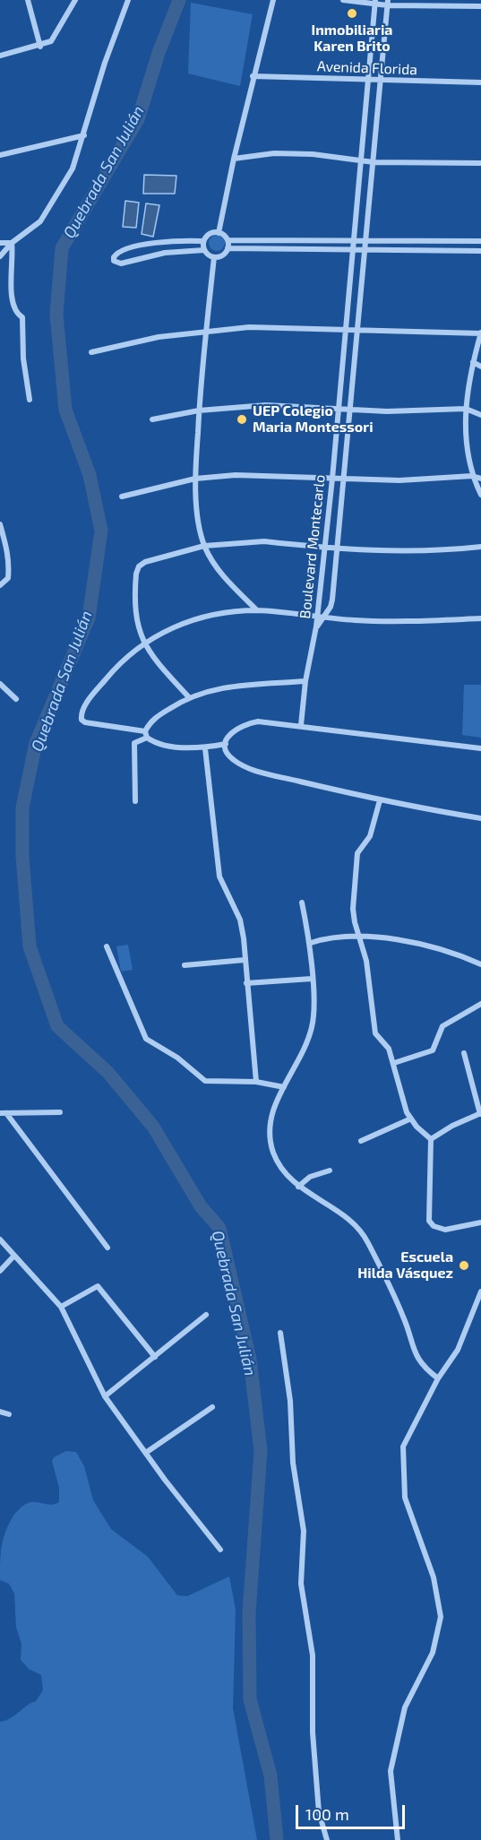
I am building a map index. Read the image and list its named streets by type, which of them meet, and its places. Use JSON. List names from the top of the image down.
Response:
{
  "streets": {
    "street": ["Avenida Florida", "Boulevard Montecarlo"]
  },
  "crossings": [
    ["Avenida Florida", "Boulevard Montecarlo"]
  ],
  "water": ["Quebrada San Julián"],
  "places": ["Inmobiliaria Karen Brito", "UEP Colegio Maria Montessori", "Escuela Hilda Vásquez"],
  "scale_bar": "100 m"
}
